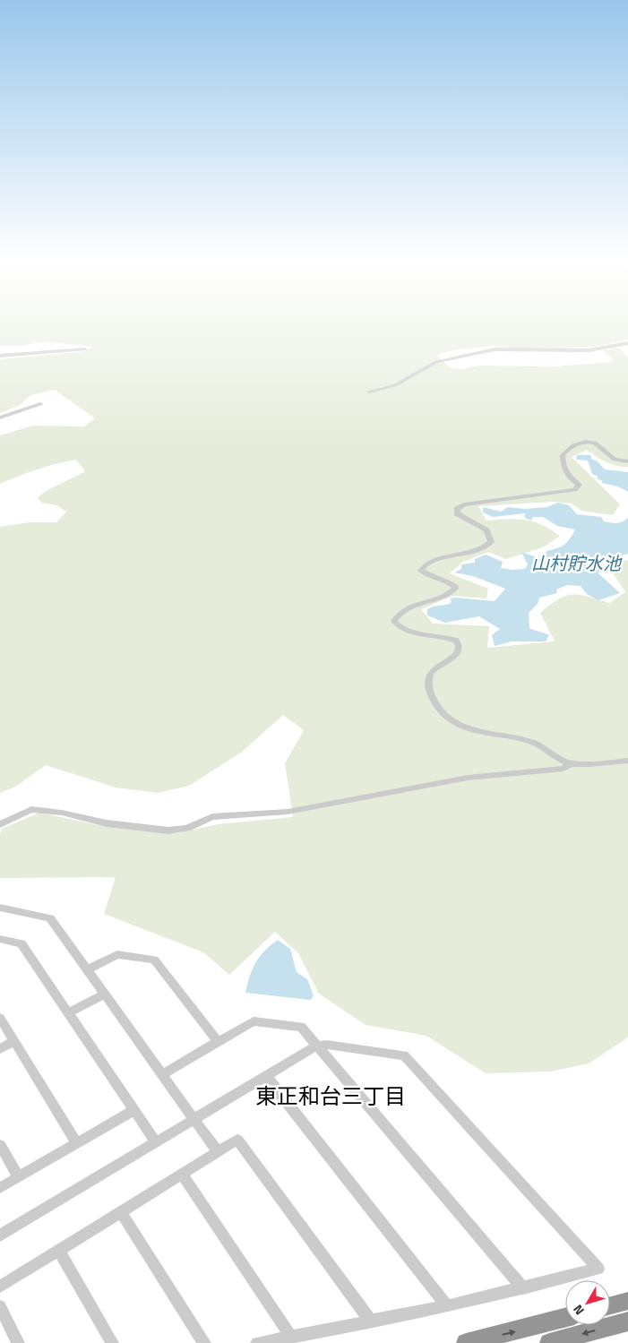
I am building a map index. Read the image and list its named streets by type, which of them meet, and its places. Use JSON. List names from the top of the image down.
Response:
{
  "districts": ["東正和台三丁目"],
  "water": ["山村貯水池"],
  "north": "bottom left"
}
